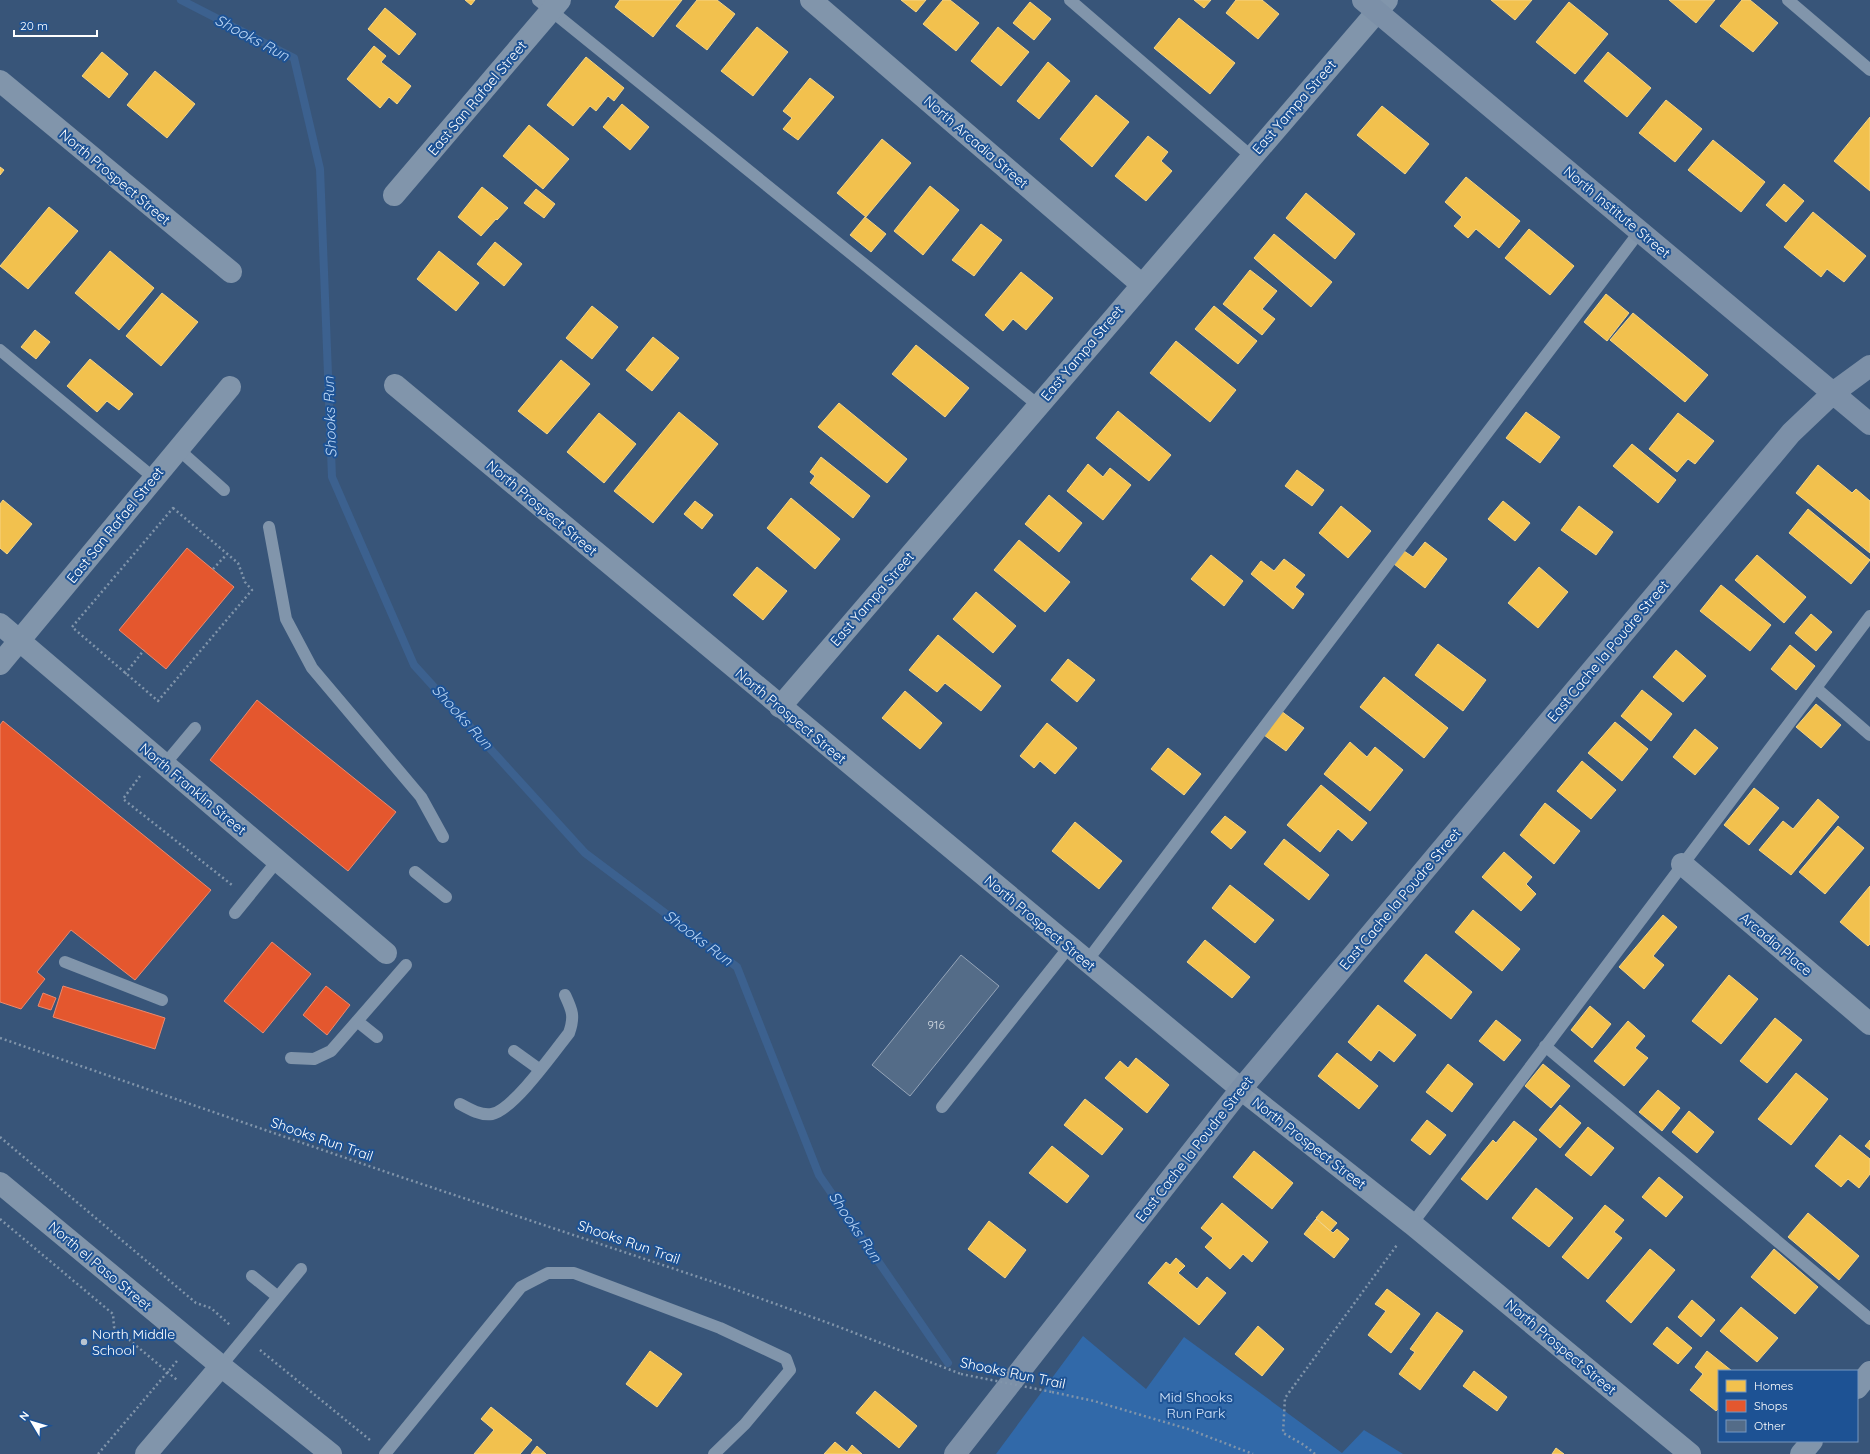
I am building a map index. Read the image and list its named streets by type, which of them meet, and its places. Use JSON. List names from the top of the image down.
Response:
{
  "streets": {
    "street": [
      "East San Rafael Street",
      "East Yampa Street",
      "North Arcadia Street",
      "North Prospect Street",
      "North Institute Street",
      "East Cache la Poudre Street",
      "North Franklin Street",
      "Arcadia Place",
      "North el Paso Street"
    ],
    "path": ["Shooks Run Trail"]
  },
  "crossings": [
    ["East San Rafael Street", "North Franklin Street"],
    ["East Yampa Street", "North Arcadia Street"],
    ["East Yampa Street", "North Prospect Street"],
    ["East Yampa Street", "North Institute Street"],
    ["North Prospect Street", "East Cache la Poudre Street"],
    ["North Institute Street", "East Cache la Poudre Street"]
  ],
  "water": ["Shooks Run"],
  "parks": ["Mid Shooks Run Park"],
  "places": ["North Middle School"],
  "house_numbers": ["916"],
  "legend": ["Homes", "Shops", "Other"],
  "scale_bar": "20 m",
  "north": "top left"
}
